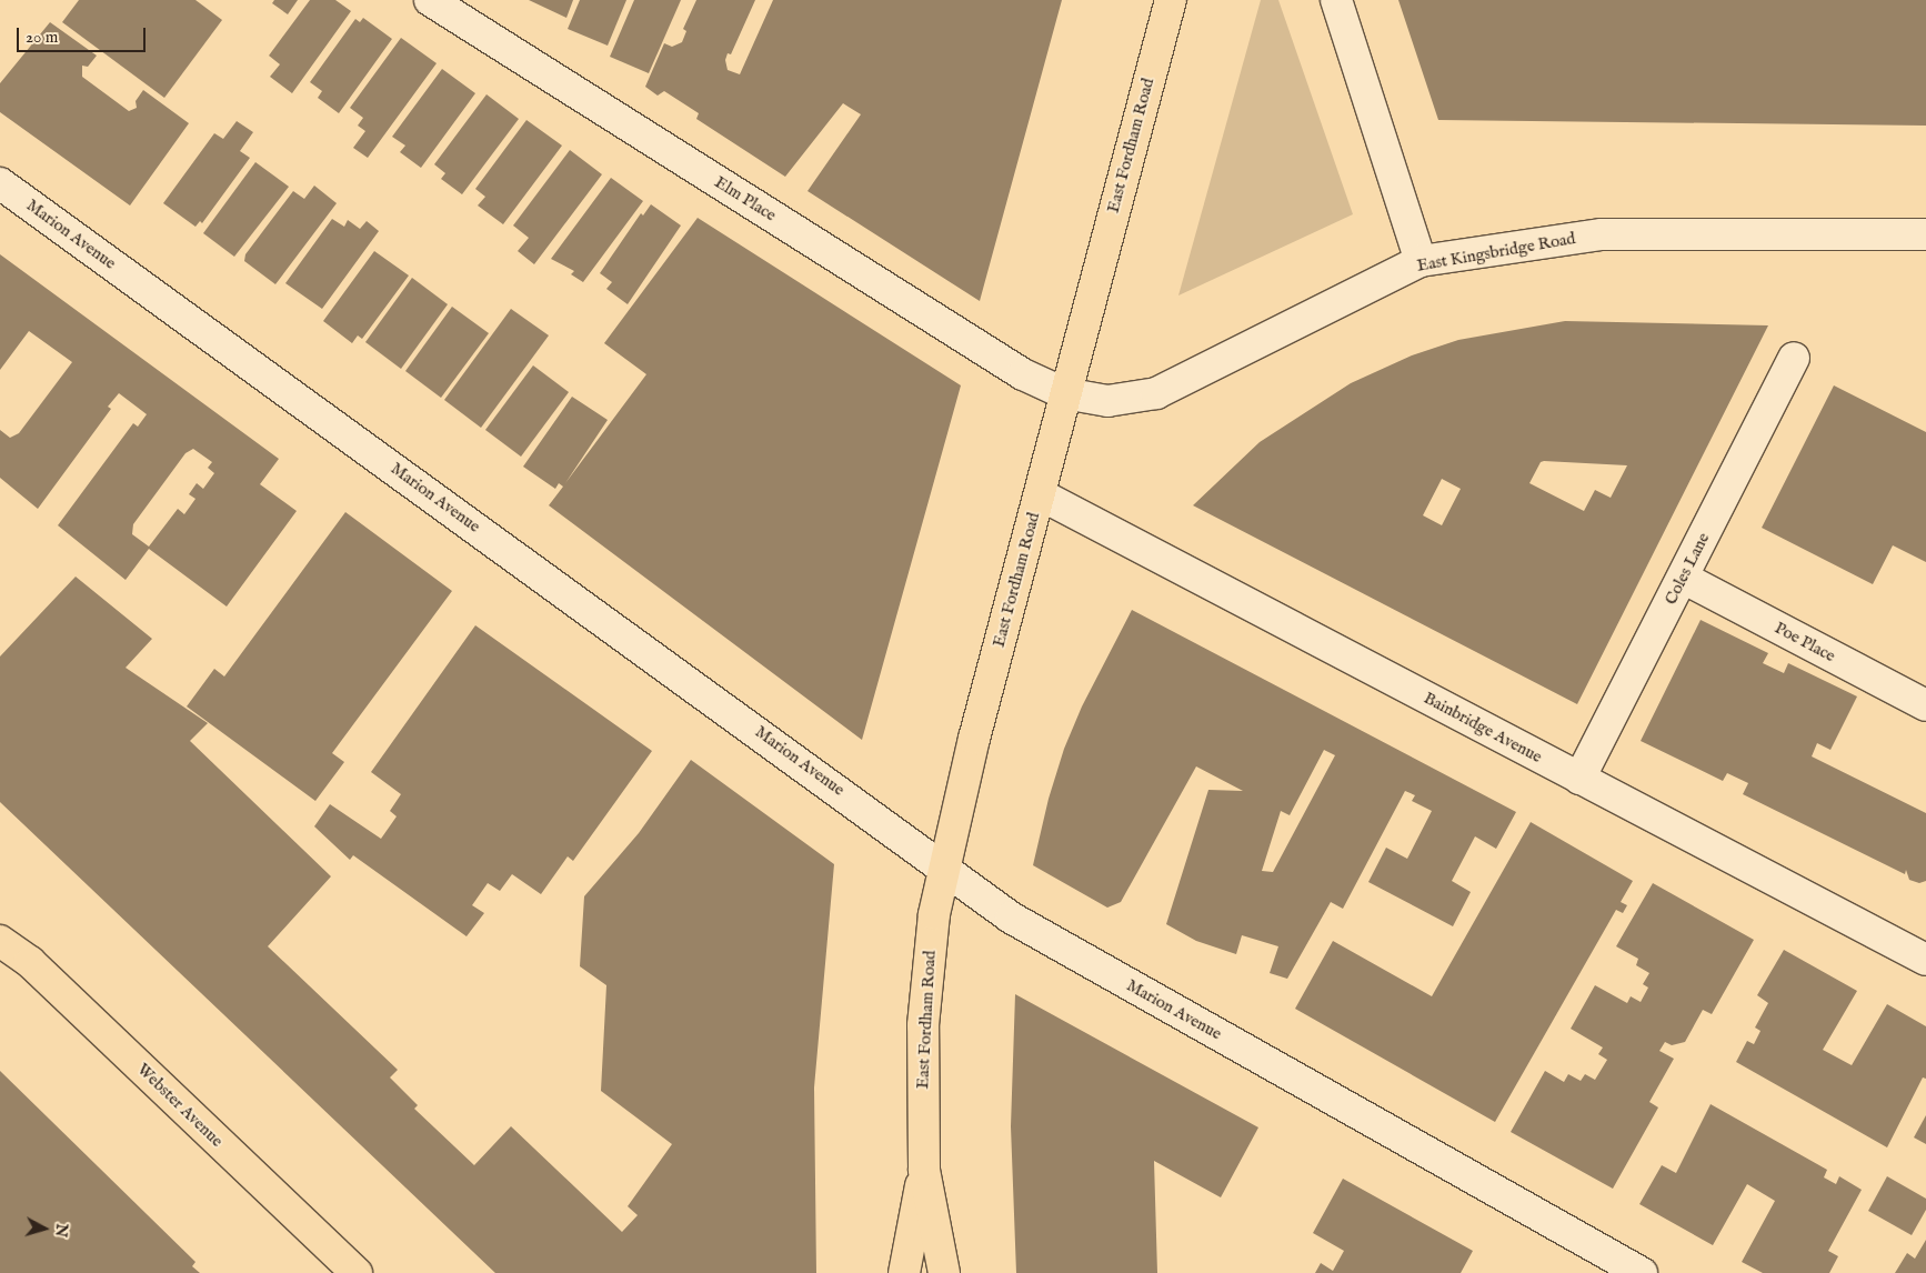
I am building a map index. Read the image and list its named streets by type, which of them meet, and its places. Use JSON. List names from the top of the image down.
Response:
{
  "streets": {
    "main road": ["East Fordham Road", "Webster Avenue"],
    "street": [
      "Elm Place",
      "Marion Avenue",
      "East Kingsbridge Road",
      "Coles Lane",
      "Poe Place",
      "Bainbridge Avenue"
    ]
  },
  "crossings": [
    ["East Fordham Road", "Elm Place"],
    ["East Fordham Road", "Marion Avenue"],
    ["East Fordham Road", "East Kingsbridge Road"],
    ["East Fordham Road", "Bainbridge Avenue"],
    ["Elm Place", "East Kingsbridge Road"],
    ["Coles Lane", "Poe Place"],
    ["Coles Lane", "Bainbridge Avenue"]
  ],
  "scale_bar": "20 m",
  "north": "right"
}
